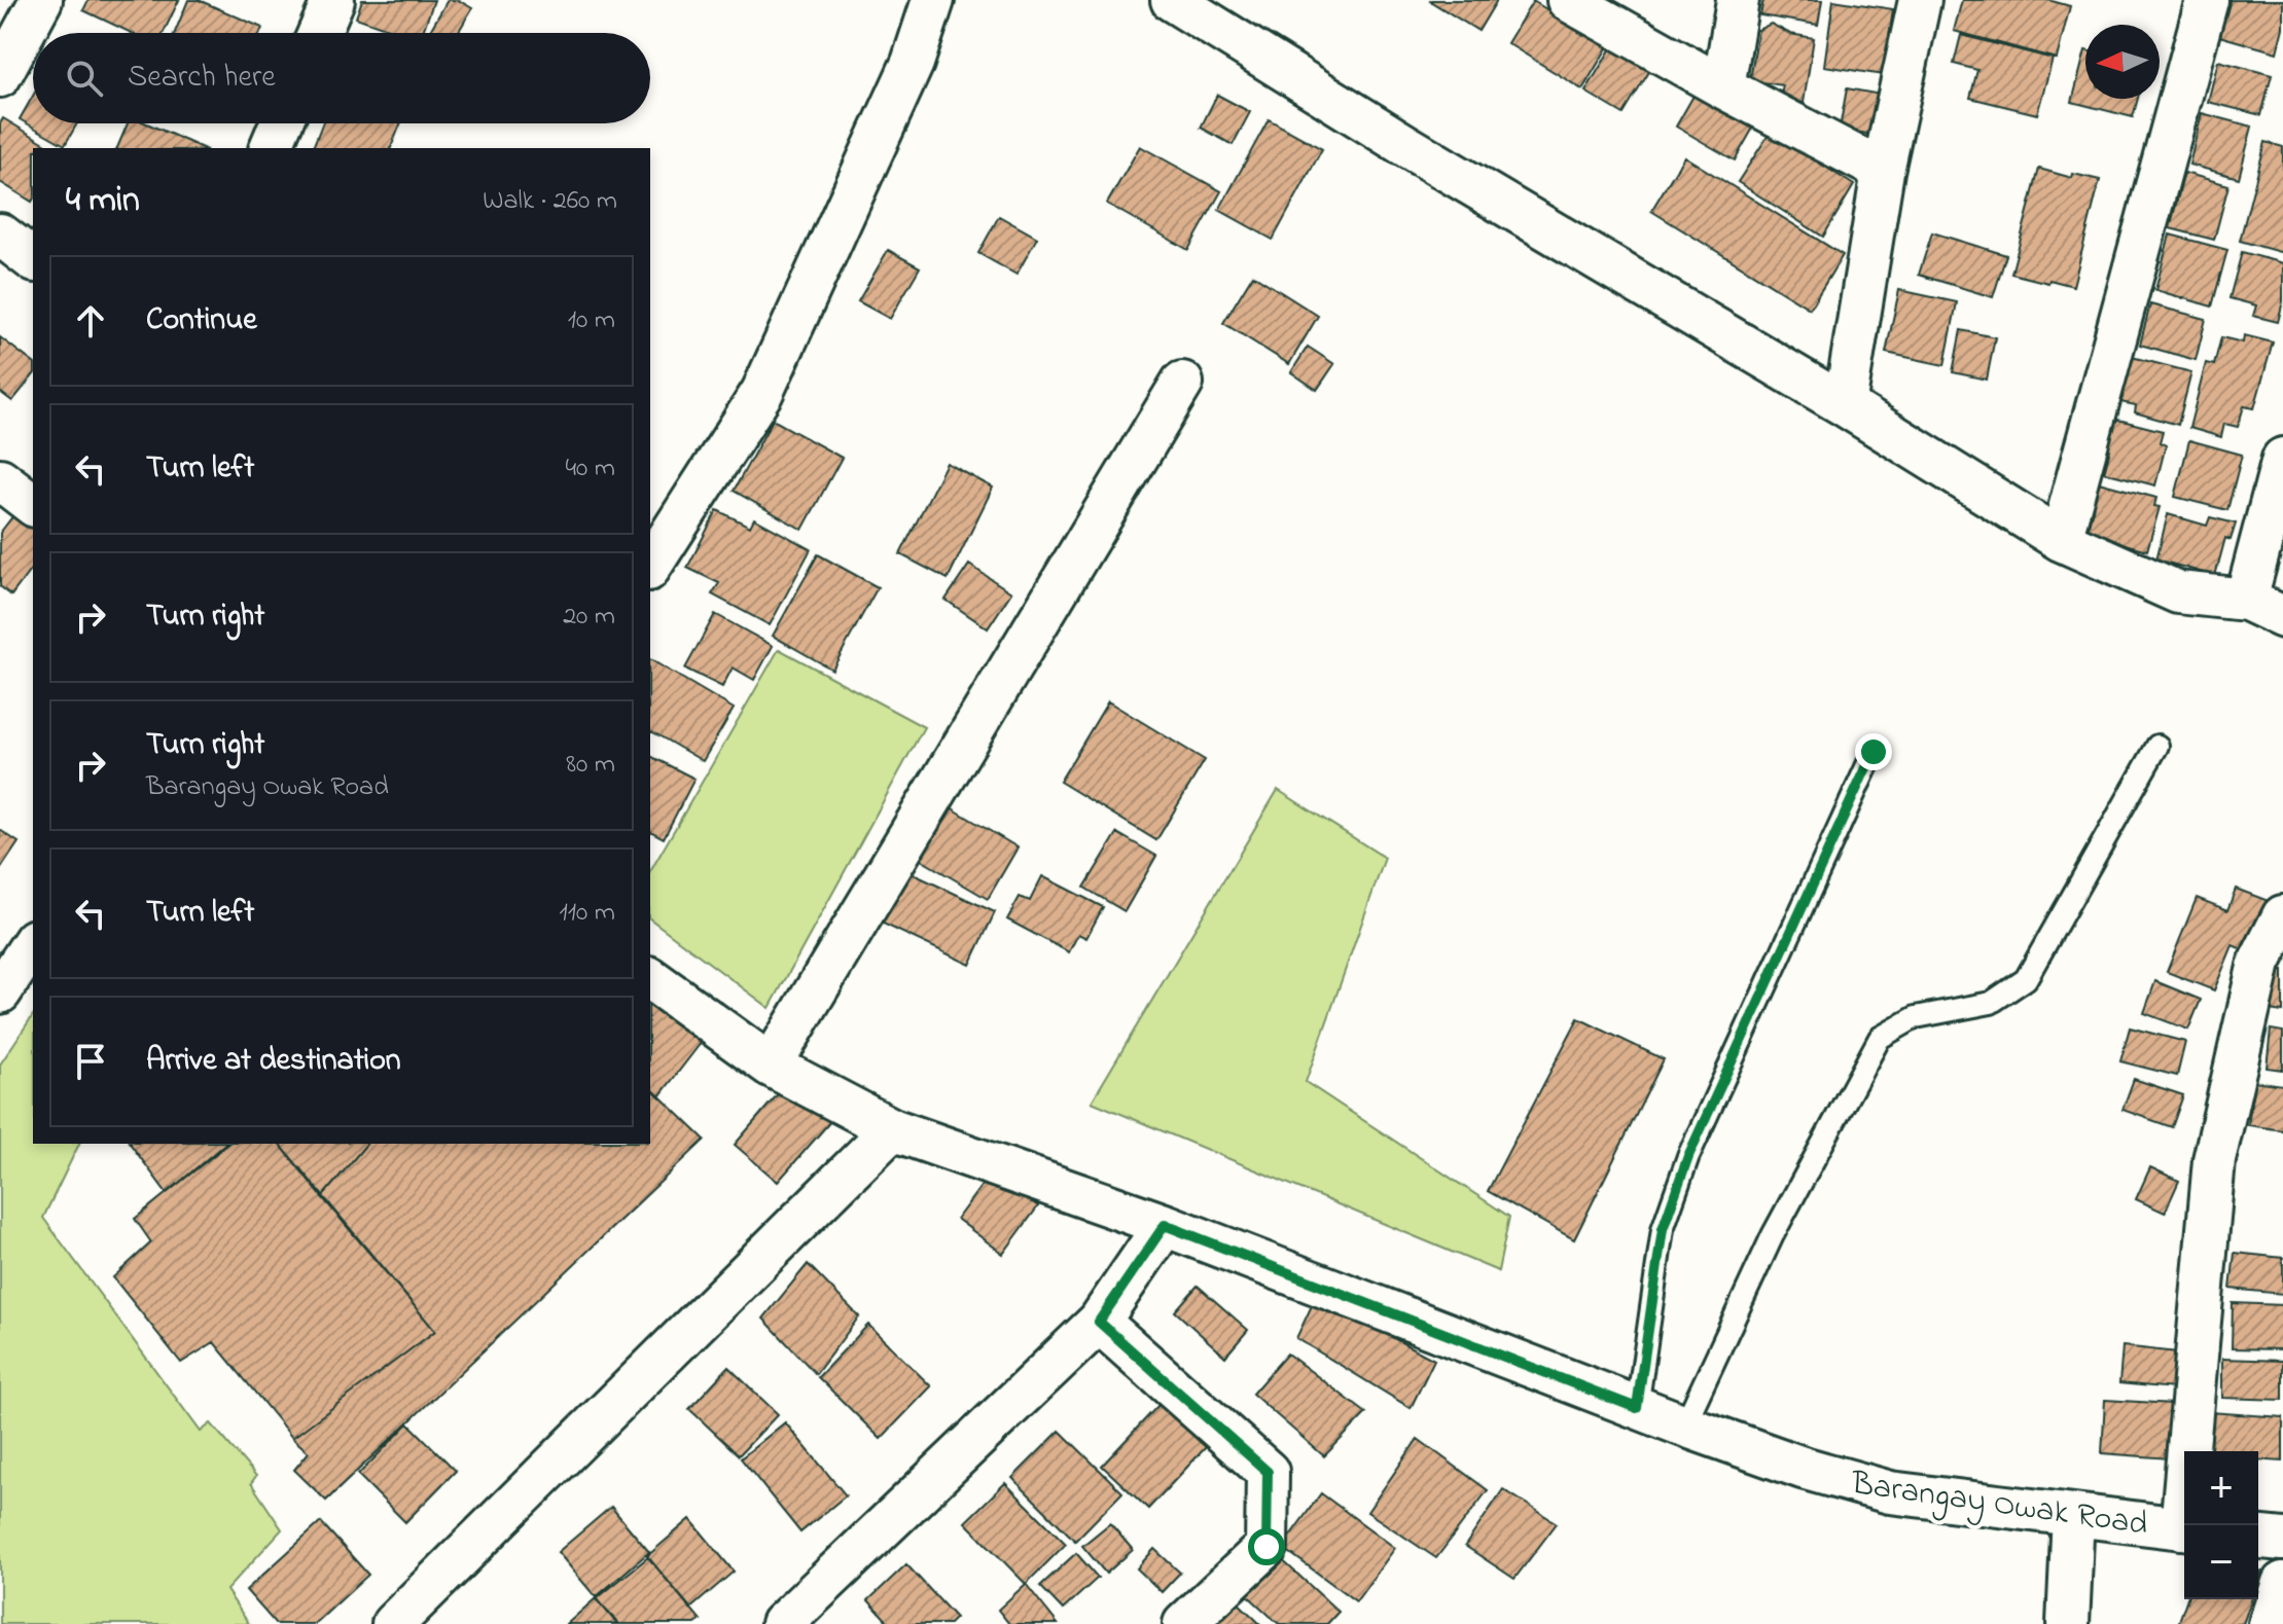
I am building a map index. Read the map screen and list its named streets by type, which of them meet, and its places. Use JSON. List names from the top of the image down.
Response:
{
  "streets": {
    "street": ["Barangay Owak Road"]
  },
  "north": "left",
  "page": {
    "search": "Search here",
    "heading": ["4 min", "Walk · 260 m"],
    "list": [
      ["Continue", "10 m"],
      ["Turn left", "40 m"],
      ["Turn right", "20 m"],
      ["Turn right", "Barangay Owak Road", "80 m"],
      ["Turn left", "110 m"],
      "Arrive at destination"
    ],
    "map_buttons": ["+", "−"]
  }
}
